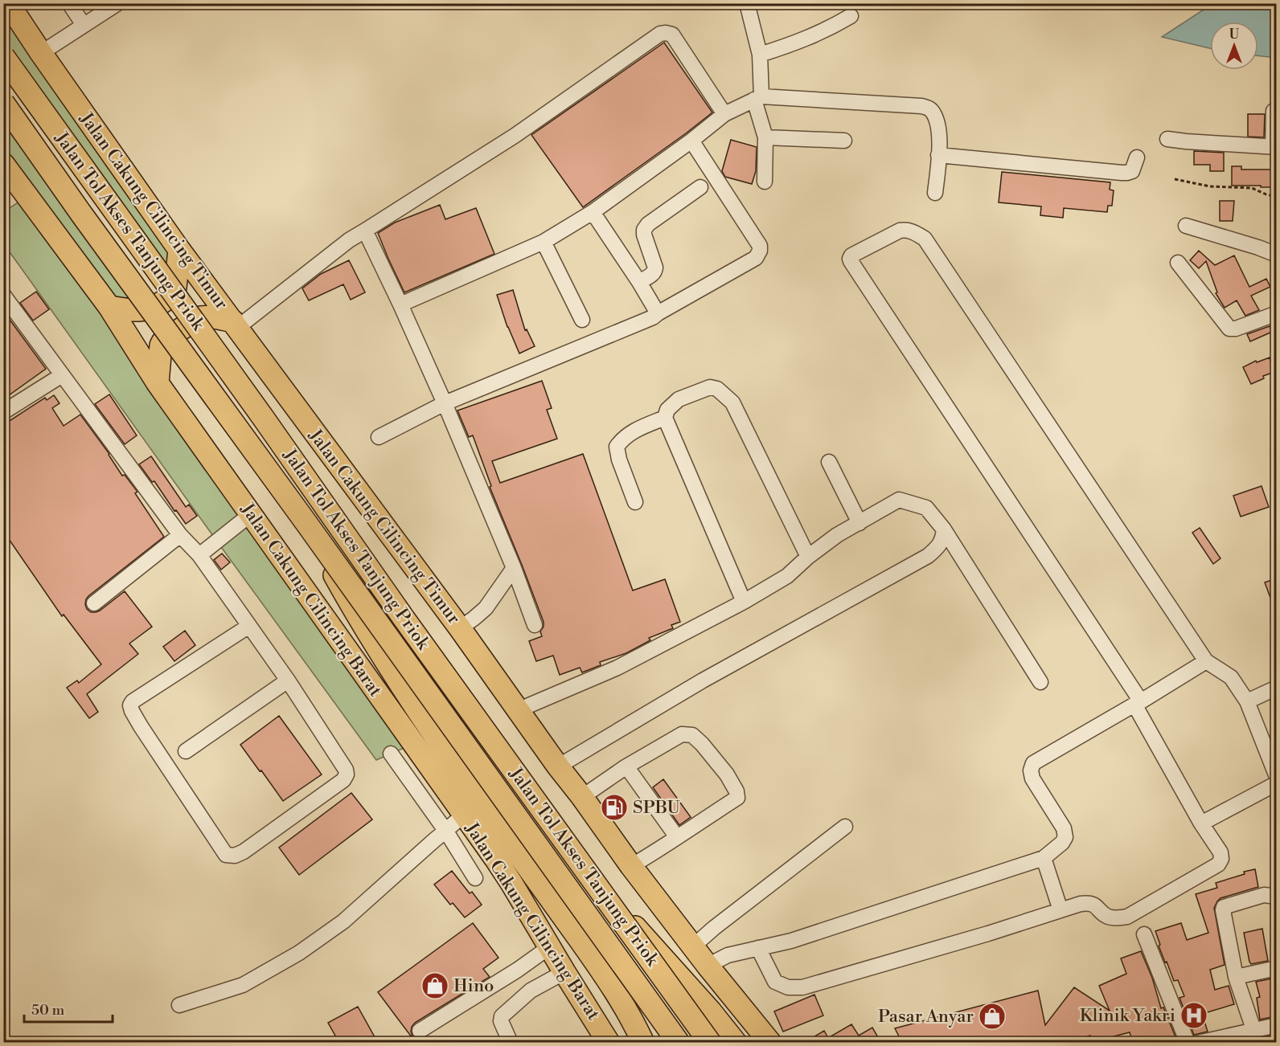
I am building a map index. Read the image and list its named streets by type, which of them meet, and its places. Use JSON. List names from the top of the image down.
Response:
{
  "streets": {
    "highway": ["Jalan Cakung Cilincing Timur", "Jalan Tol Akses Tanjung Priok", "Jalan Cakung Cilincing Barat"]
  },
  "places": {
    "fuel station": ["SPBU"],
    "shop": ["Hino", "Pasar Anyar"],
    "hospital": ["Klinik Yakri"]
  },
  "scale_bar": "50 m",
  "north": "top"
}
